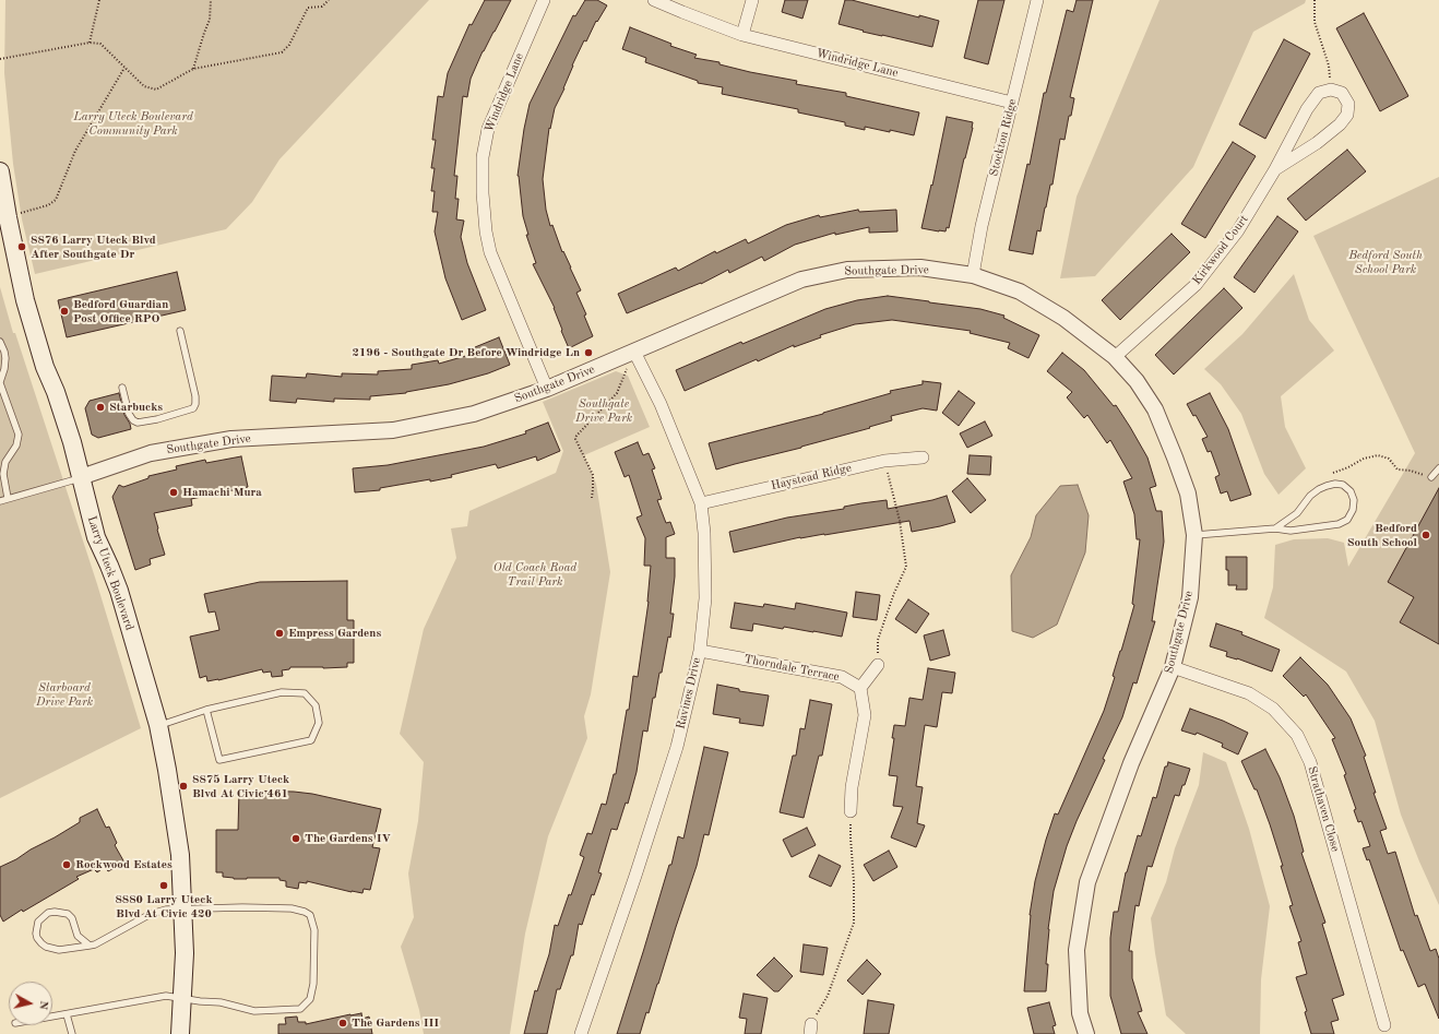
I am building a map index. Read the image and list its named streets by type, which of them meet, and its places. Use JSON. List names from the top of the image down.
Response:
{
  "streets": {
    "main road": ["Larry Uteck Boulevard"],
    "street": [
      "Windridge Lane",
      "Stockton Ridge",
      "Kirkwood Court",
      "Southgate Drive",
      "Haystead Ridge",
      "Thorndale Terrace",
      "Ravines Drive",
      "Strathaven Close"
    ]
  },
  "crossings": [
    ["Windridge Lane", "Stockton Ridge"],
    ["Windridge Lane", "Southgate Drive"],
    ["Stockton Ridge", "Southgate Drive"],
    ["Kirkwood Court", "Southgate Drive"],
    ["Southgate Drive", "Larry Uteck Boulevard"],
    ["Southgate Drive", "Ravines Drive"],
    ["Southgate Drive", "Strathaven Close"],
    ["Haystead Ridge", "Ravines Drive"],
    ["Thorndale Terrace", "Ravines Drive"]
  ],
  "parks": [
    "Larry Uteck Boulevard Community Park",
    "Bedford South School Park",
    "Southgate Drive Park",
    "Old Coach Road Trail Park",
    "Starboard Drive Park"
  ],
  "places": [
    "8876 Larry Uteck Blvd After Southgate Dr",
    "Bedford Guardian Post Office RPO",
    "2196 - Southgate Dr Before Windridge Ln",
    "Starbucks",
    "Hamachi Mura",
    "Bedford South School",
    "Empress Gardens",
    "8875 Larry Uteck Blvd At Civic 461",
    "The Gardens IV",
    "Rockwood Estates",
    "8880 Larry Uteck Blvd At Civic 420",
    "The Gardens III"
  ],
  "north": "right"
}
